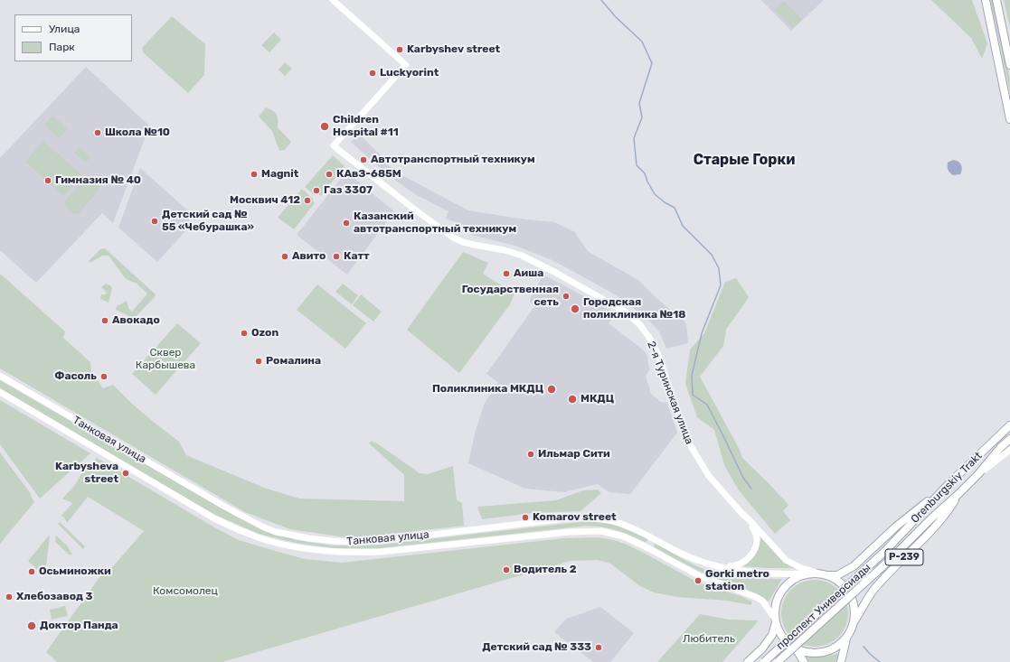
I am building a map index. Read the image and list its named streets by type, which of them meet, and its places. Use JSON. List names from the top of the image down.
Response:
{
  "streets": {
    "main road": [
      "2-я Туринская улица",
      "Танковая улица",
      "Orenburgskiy Trakt",
      "Р-239",
      "проспект Универсиады"
    ]
  },
  "crossings": [
    ["2-я Туринская улица", "Танковая улица"],
    ["2-я Туринская улица", "Р-239"],
    ["Танковая улица", "Р-239"],
    ["Orenburgskiy Trakt", "Р-239"],
    ["Orenburgskiy Trakt", "проспект Универсиады"]
  ],
  "districts": ["Старые Горки"],
  "parks": ["Сквер Карбышева", "Комсомолец", "Любитель"],
  "places": [
    "Karbyshev street",
    "Luckyorint",
    "Children Hospital #11",
    "Школа №10",
    "Автотранспортный техникум",
    "Magnit",
    "КАвЗ-685М",
    "Гимназия № 40",
    "Газ 3307",
    "Москвич 412",
    "Детский сад № 55 «Чебурашка»",
    "Казанский автотранспортный техникум",
    "Авито",
    "Катт",
    "Аиша",
    "Государственная сеть",
    "Городская поликлиника №18",
    "Авокадо",
    "Ozon",
    "Ромалина",
    "Фасоль",
    "Поликлиника МКДЦ",
    "МКДЦ",
    "Ильмар Сити",
    "Karbysheva street",
    "Komarov street",
    "Водитель 2",
    "Осьминожки",
    "Gorki metro station",
    "Хлебозавод 3",
    "Доктор Панда",
    "Детский сад № 333"
  ],
  "legend": ["Улица", "Парк"]
}
